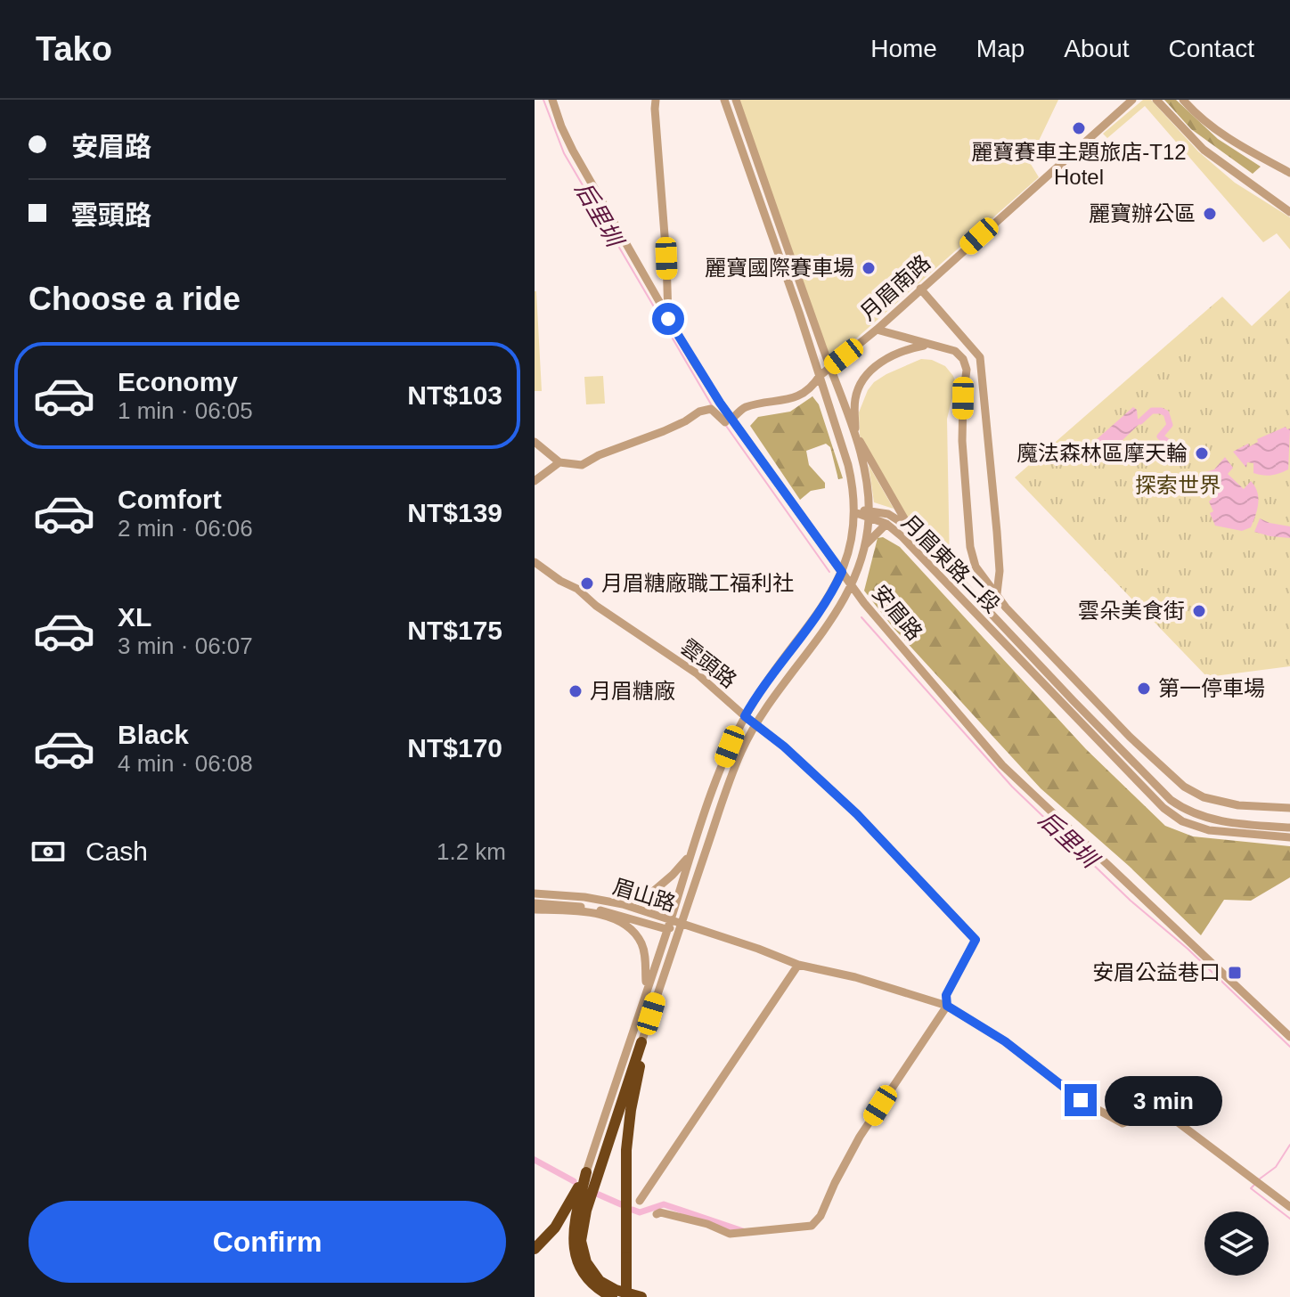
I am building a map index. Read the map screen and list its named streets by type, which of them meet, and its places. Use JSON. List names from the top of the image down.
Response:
{
  "streets": {
    "street": [
      "月眉南路",
      "月眉東路二段",
      "安眉路",
      "雲頭路",
      "眉山路"
    ]
  },
  "crossings": [
    ["月眉南路", "安眉路"]
  ],
  "water": ["后里圳"],
  "parks": ["探索世界"],
  "places": {
    "other": [
      "麗寶賽車主題旅店-T12 Hotel",
      "麗寶辦公區",
      "麗寶國際賽車場",
      "魔法森林區摩天輪",
      "月眉糖廠職工福利社",
      "雲朵美食街",
      "第一停車場",
      "月眉糖廠"
    ],
    "transit": ["安眉公益巷口"]
  },
  "page": {
    "header": "Tako",
    "nav": [
      "Home",
      "Map",
      "About",
      "Contact"
    ],
    "banner": ["安眉路", "雲頭路"],
    "heading": "Choose a ride",
    "list": [
      {
        "name": "Economy",
        "note": "1 min · 06:05",
        "value": "NT$103"
      },
      {
        "name": "Comfort",
        "note": "2 min · 06:06",
        "value": "NT$139"
      },
      {
        "name": "XL",
        "note": "3 min · 06:07",
        "value": "NT$175"
      },
      {
        "name": "Black",
        "note": "4 min · 06:08",
        "value": "NT$170"
      }
    ],
    "pay": ["Cash", "1.2 km"],
    "bubble": "3 min",
    "buttons": "Confirm"
  }
}
